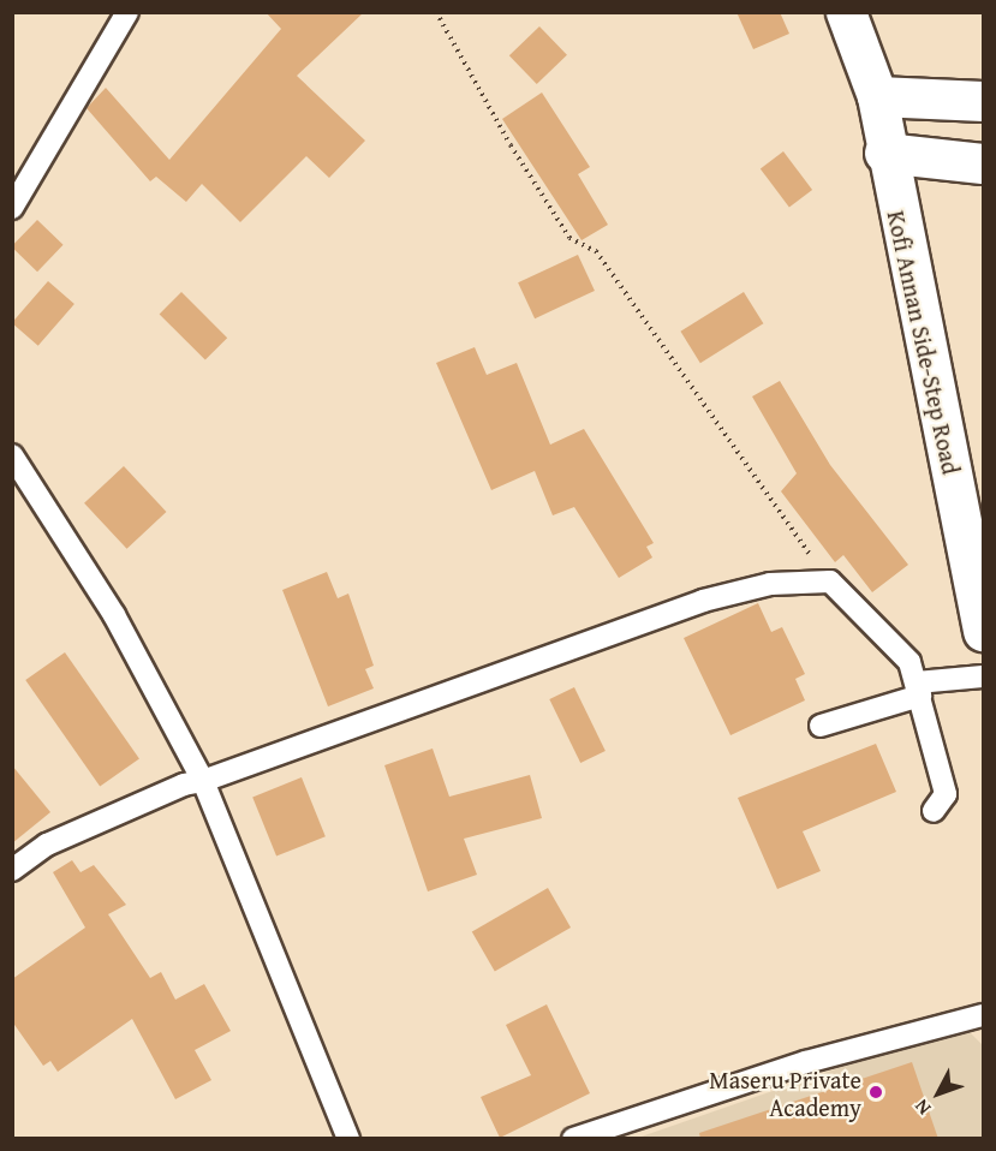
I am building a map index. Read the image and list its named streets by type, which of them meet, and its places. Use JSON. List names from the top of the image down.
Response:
{
  "streets": {
    "street": ["Kofi Annan Side-Step Road"]
  },
  "places": ["Maseru Private Academy"],
  "north": "bottom left"
}
